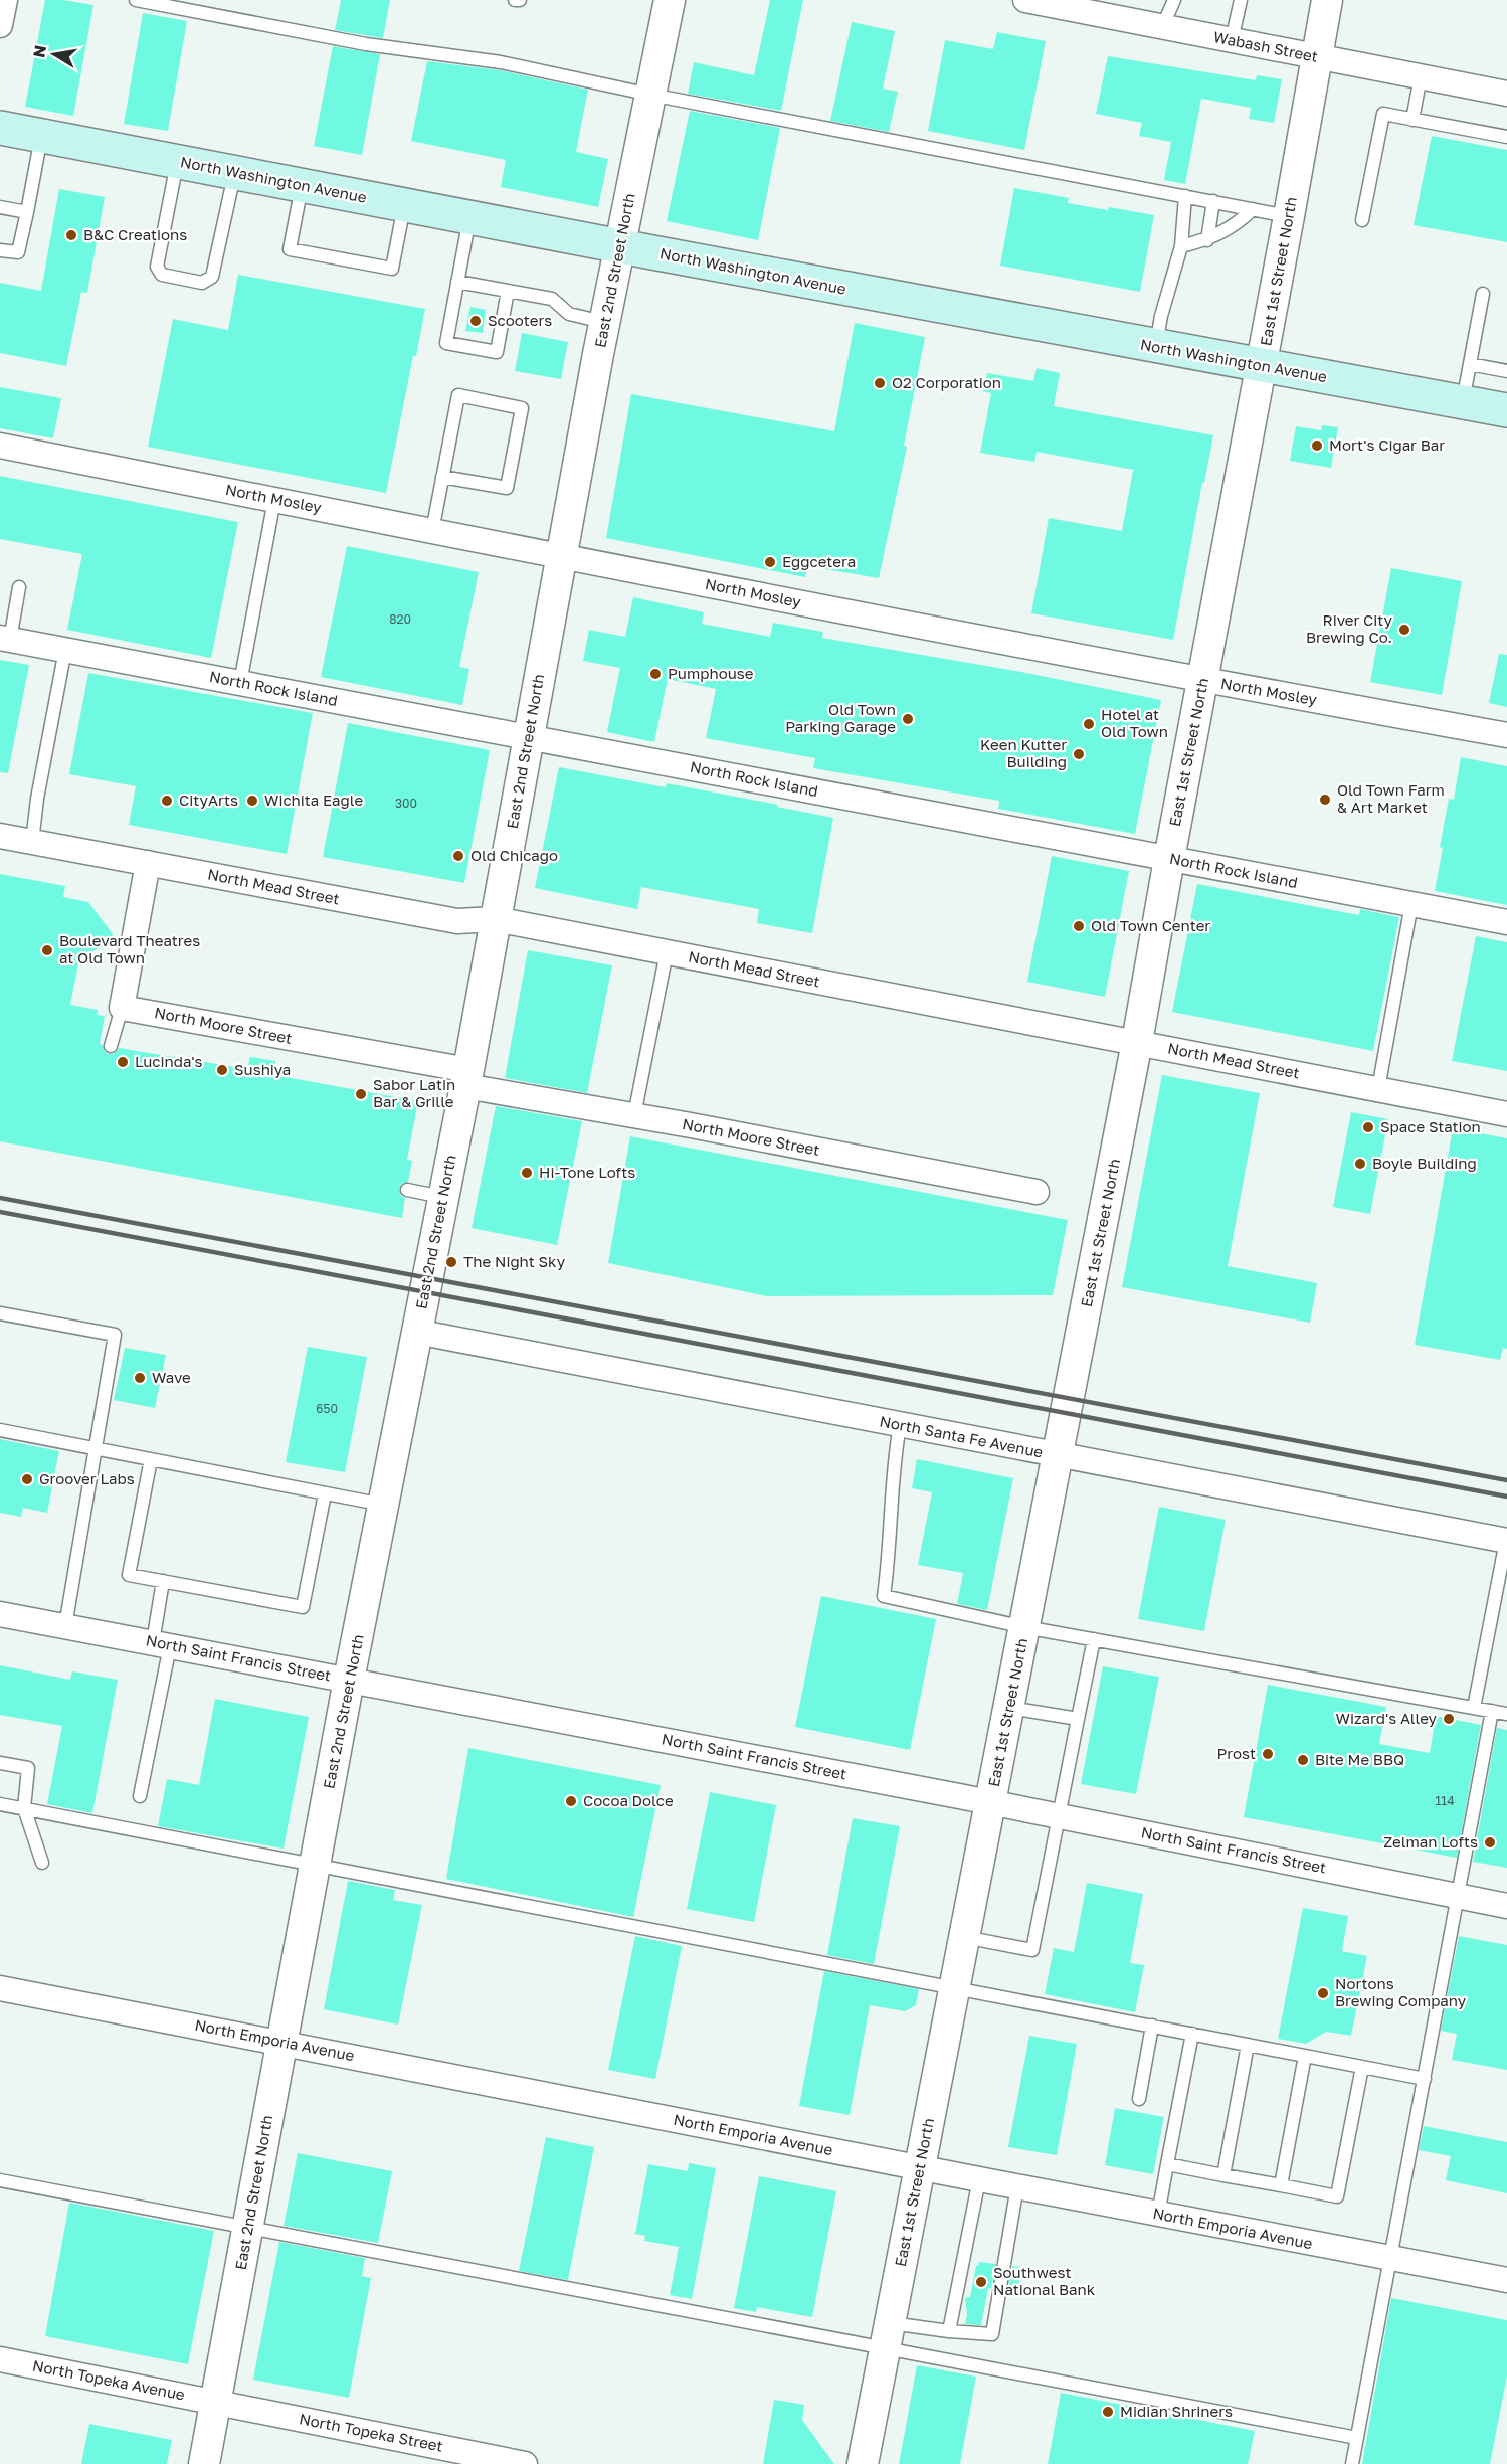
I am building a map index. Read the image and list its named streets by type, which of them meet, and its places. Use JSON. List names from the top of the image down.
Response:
{
  "streets": {
    "main road": ["North Washington Avenue"],
    "street": [
      "Wabash Street",
      "East 2nd Street North",
      "East 1st Street North",
      "North Mosley",
      "North Rock Island",
      "North Mead Street",
      "North Moore Street",
      "North Santa Fe Avenue",
      "North Saint Francis Street",
      "North Emporia Avenue",
      "North Topeka Avenue",
      "North Topeka Street"
    ]
  },
  "crossings": [
    ["Wabash Street", "East 1st Street North"],
    ["North Washington Avenue", "East 2nd Street North"],
    ["North Washington Avenue", "East 1st Street North"],
    ["East 2nd Street North", "North Mosley"],
    ["East 2nd Street North", "North Rock Island"],
    ["East 2nd Street North", "North Mead Street"],
    ["East 2nd Street North", "North Moore Street"],
    ["East 2nd Street North", "North Santa Fe Avenue"],
    ["East 2nd Street North", "North Saint Francis Street"],
    ["East 2nd Street North", "North Emporia Avenue"],
    ["East 2nd Street North", "North Topeka Avenue"],
    ["East 2nd Street North", "North Topeka Street"],
    ["East 1st Street North", "North Mosley"],
    ["East 1st Street North", "North Rock Island"],
    ["East 1st Street North", "North Mead Street"],
    ["East 1st Street North", "North Santa Fe Avenue"],
    ["East 1st Street North", "North Saint Francis Street"],
    ["East 1st Street North", "North Emporia Avenue"],
    ["North Topeka Avenue", "North Topeka Street"]
  ],
  "places": [
    "B&C Creations",
    "Scooters",
    "O2 Corporation",
    "Mort's Cigar Bar",
    "Eggcetera",
    "River City Brewing Co.",
    "Pumphouse",
    "Old Town Parking Garage",
    "Hotel at Old Town",
    "Keen Kutter Building",
    "Old Town Farm & Art Market",
    "CityArts",
    "Wichita Eagle",
    "Old Chicago",
    "Old Town Center",
    "Boulevard Theatres at Old Town",
    "Lucinda's",
    "Sushiya",
    "Sabor Latin Bar & Grille",
    "Space Station",
    "Boyle Building",
    "Hi-Tone Lofts",
    "The Night Sky",
    "Wave",
    "Groover Labs",
    "Wizard's Alley",
    "Prost",
    "Bite Me BBQ",
    "Cocoa Dolce",
    "Zelman Lofts",
    "Nortons Brewing Company",
    "Southwest National Bank",
    "Midian Shriners"
  ],
  "house_numbers": [
    "820",
    "300",
    "650",
    "114"
  ],
  "north": "left"
}
